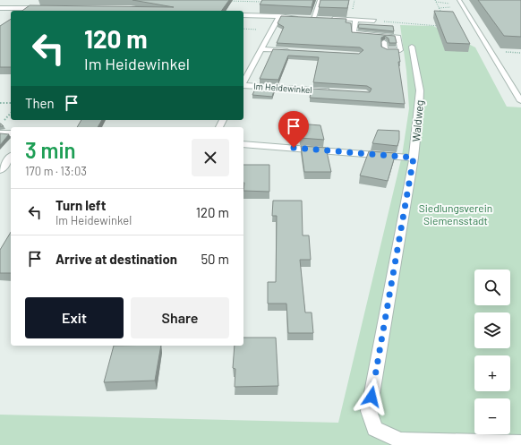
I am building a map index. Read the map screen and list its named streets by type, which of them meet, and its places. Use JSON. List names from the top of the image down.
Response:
{
  "streets": {
    "street": ["Im Heidewinkel", "Waldweg"]
  },
  "parks": ["Siedlungsverein Siemensstadt"],
  "page": {
    "turn": ["120 m", "Im Heidewinkel"],
    "then": "Then",
    "heading": ["3 min", "170 m · 13:03"],
    "list": [
      {
        "name": "Turn left",
        "note": "Im Heidewinkel",
        "value": "120 m"
      },
      {
        "name": "Arrive at destination",
        "value": "50 m"
      }
    ],
    "map_buttons": ["+", "−"],
    "buttons": ["Exit", "Share"]
  }
}
